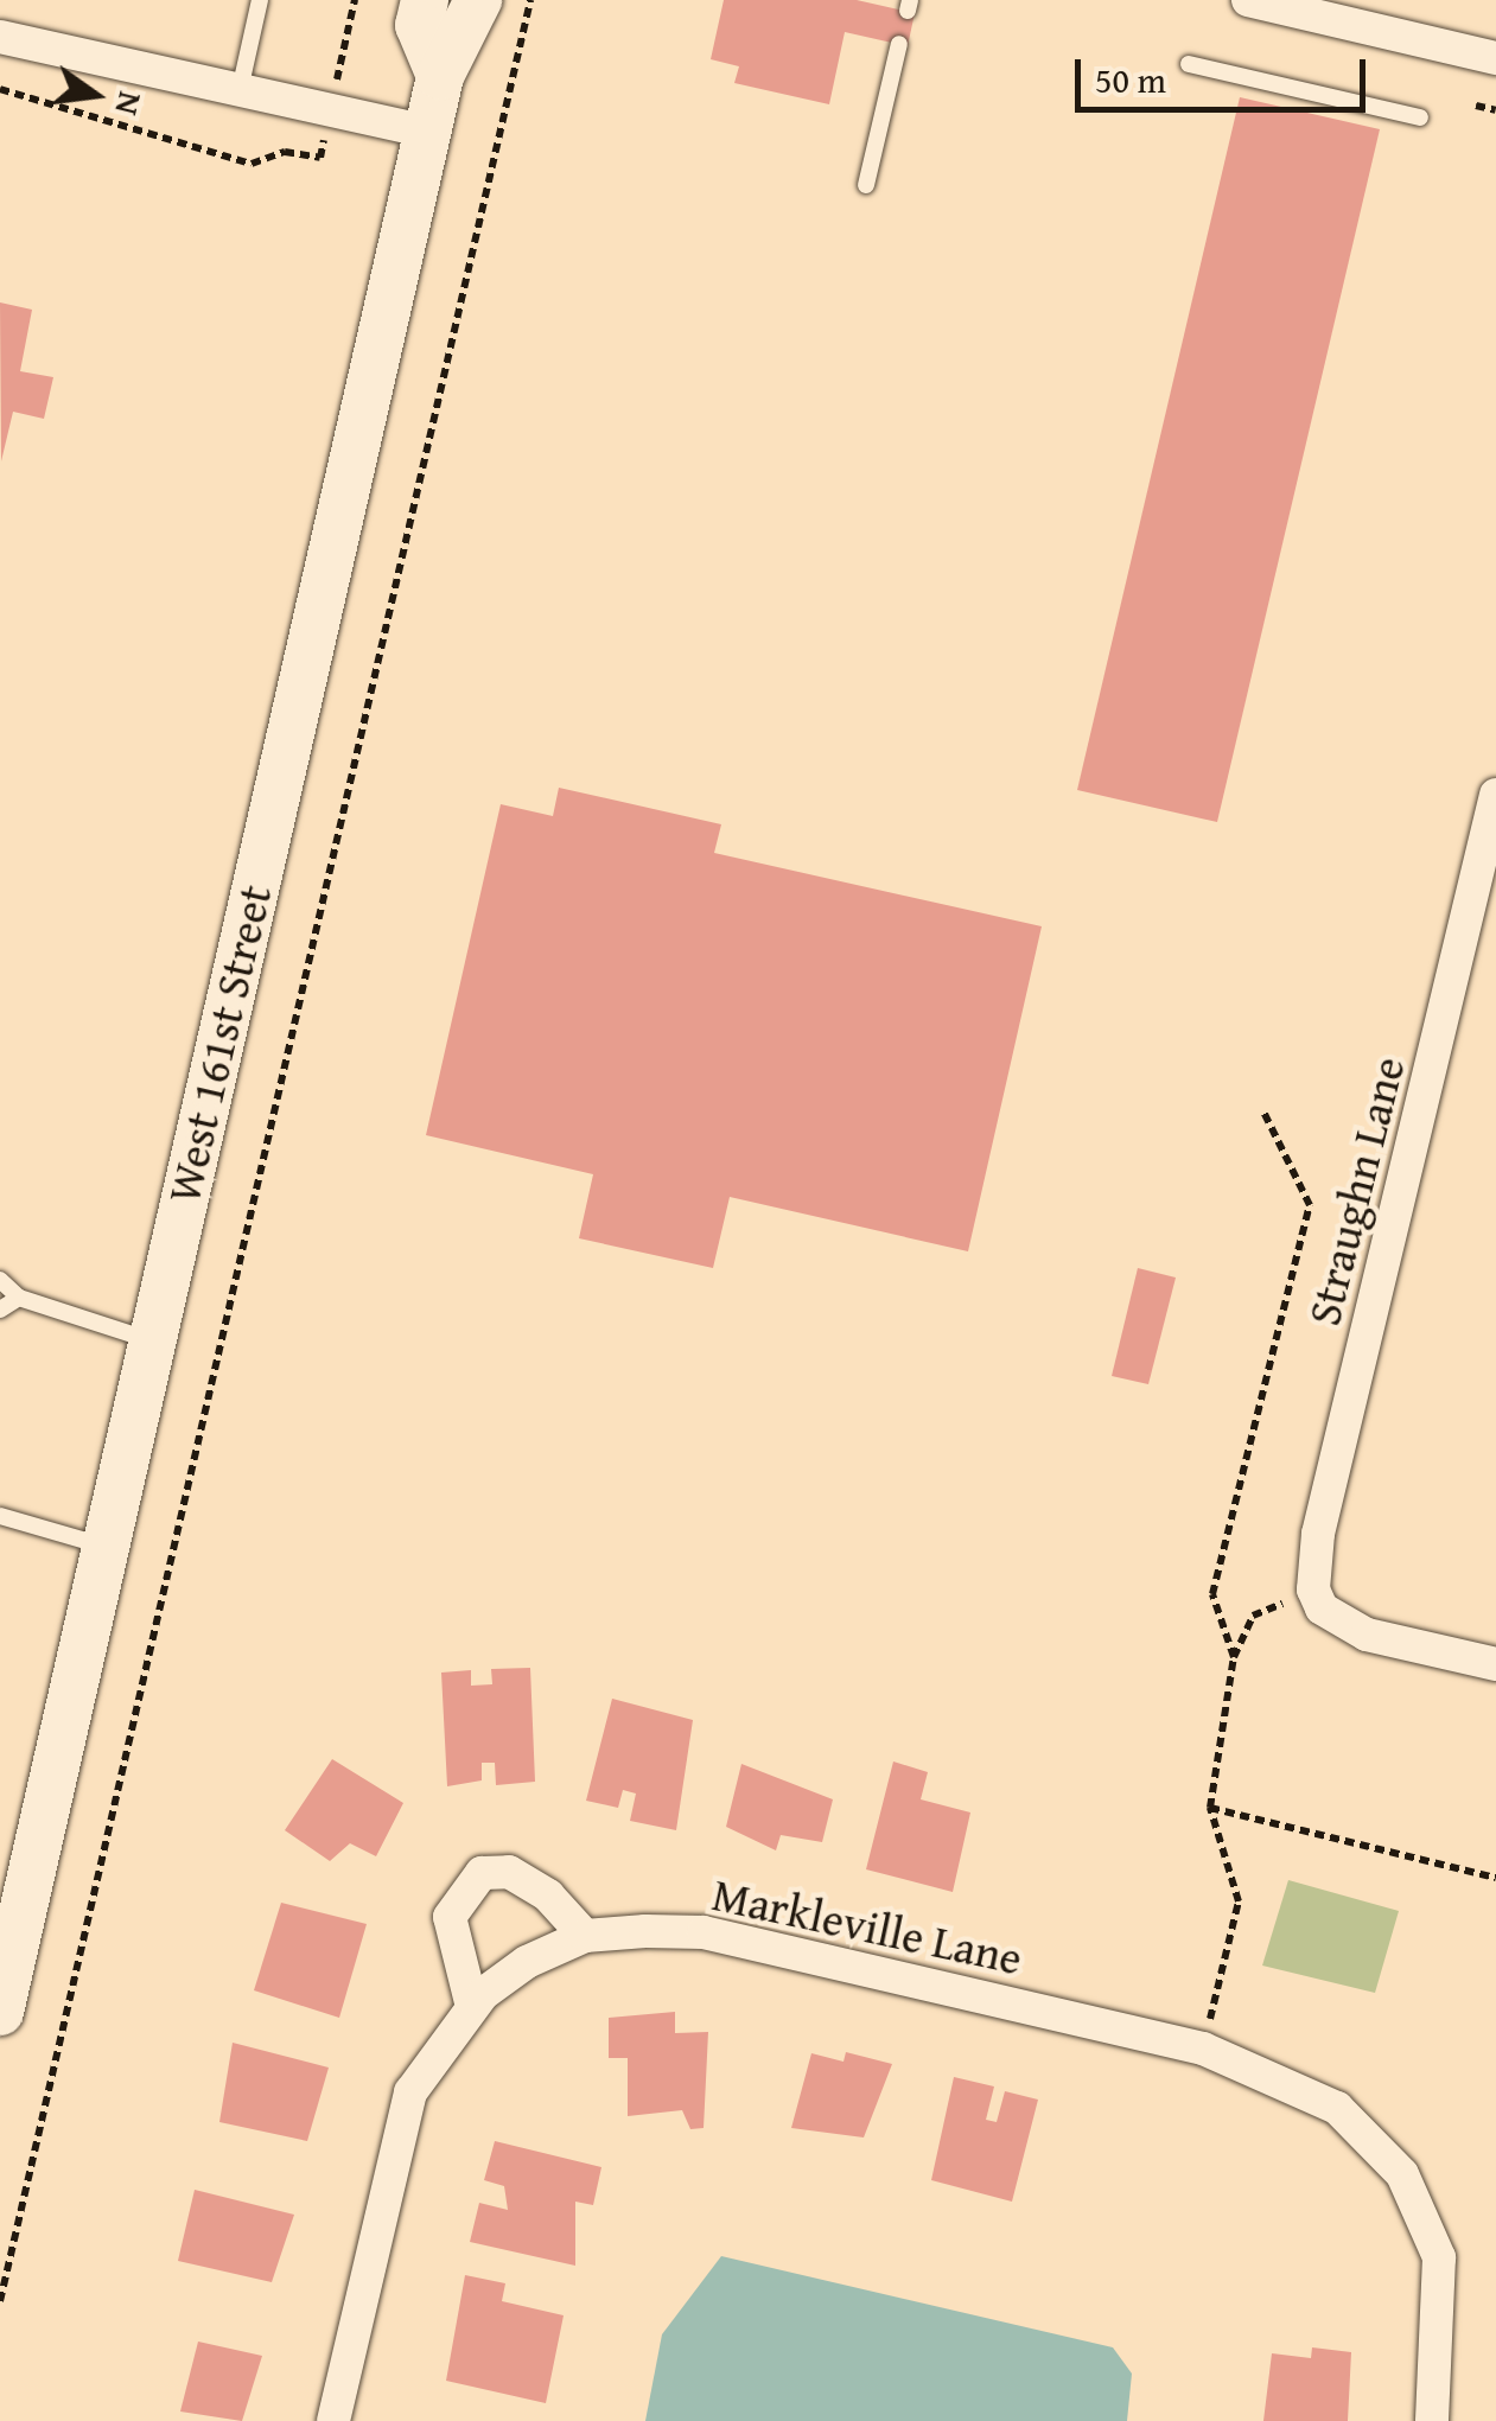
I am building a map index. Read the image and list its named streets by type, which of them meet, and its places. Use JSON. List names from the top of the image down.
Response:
{
  "streets": {
    "street": ["West 161st Street", "Straughn Lane", "Markleville Lane"]
  },
  "scale_bar": "50 m",
  "north": "right"
}
